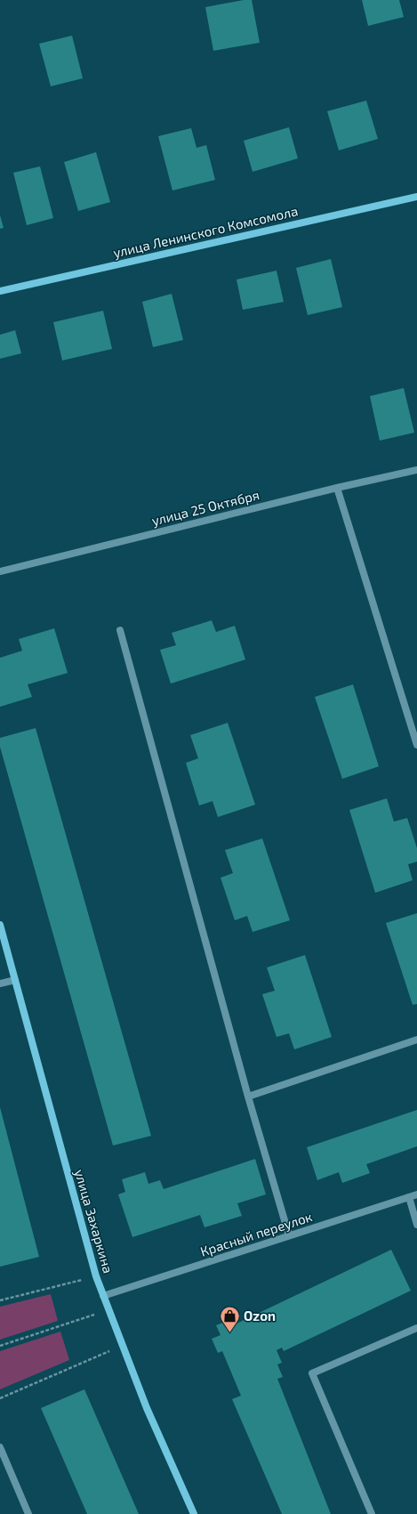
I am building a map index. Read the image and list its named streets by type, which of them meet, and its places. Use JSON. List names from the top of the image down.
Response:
{
  "streets": {
    "street": [
      "улица Ленинского Комсомола",
      "улица 25 Октября",
      "улица Захаркина",
      "Красный переулок"
    ]
  },
  "crossings": [
    ["улица Захаркина", "Красный переулок"]
  ],
  "places": {
    "shop": ["Ozon"]
  }
}
